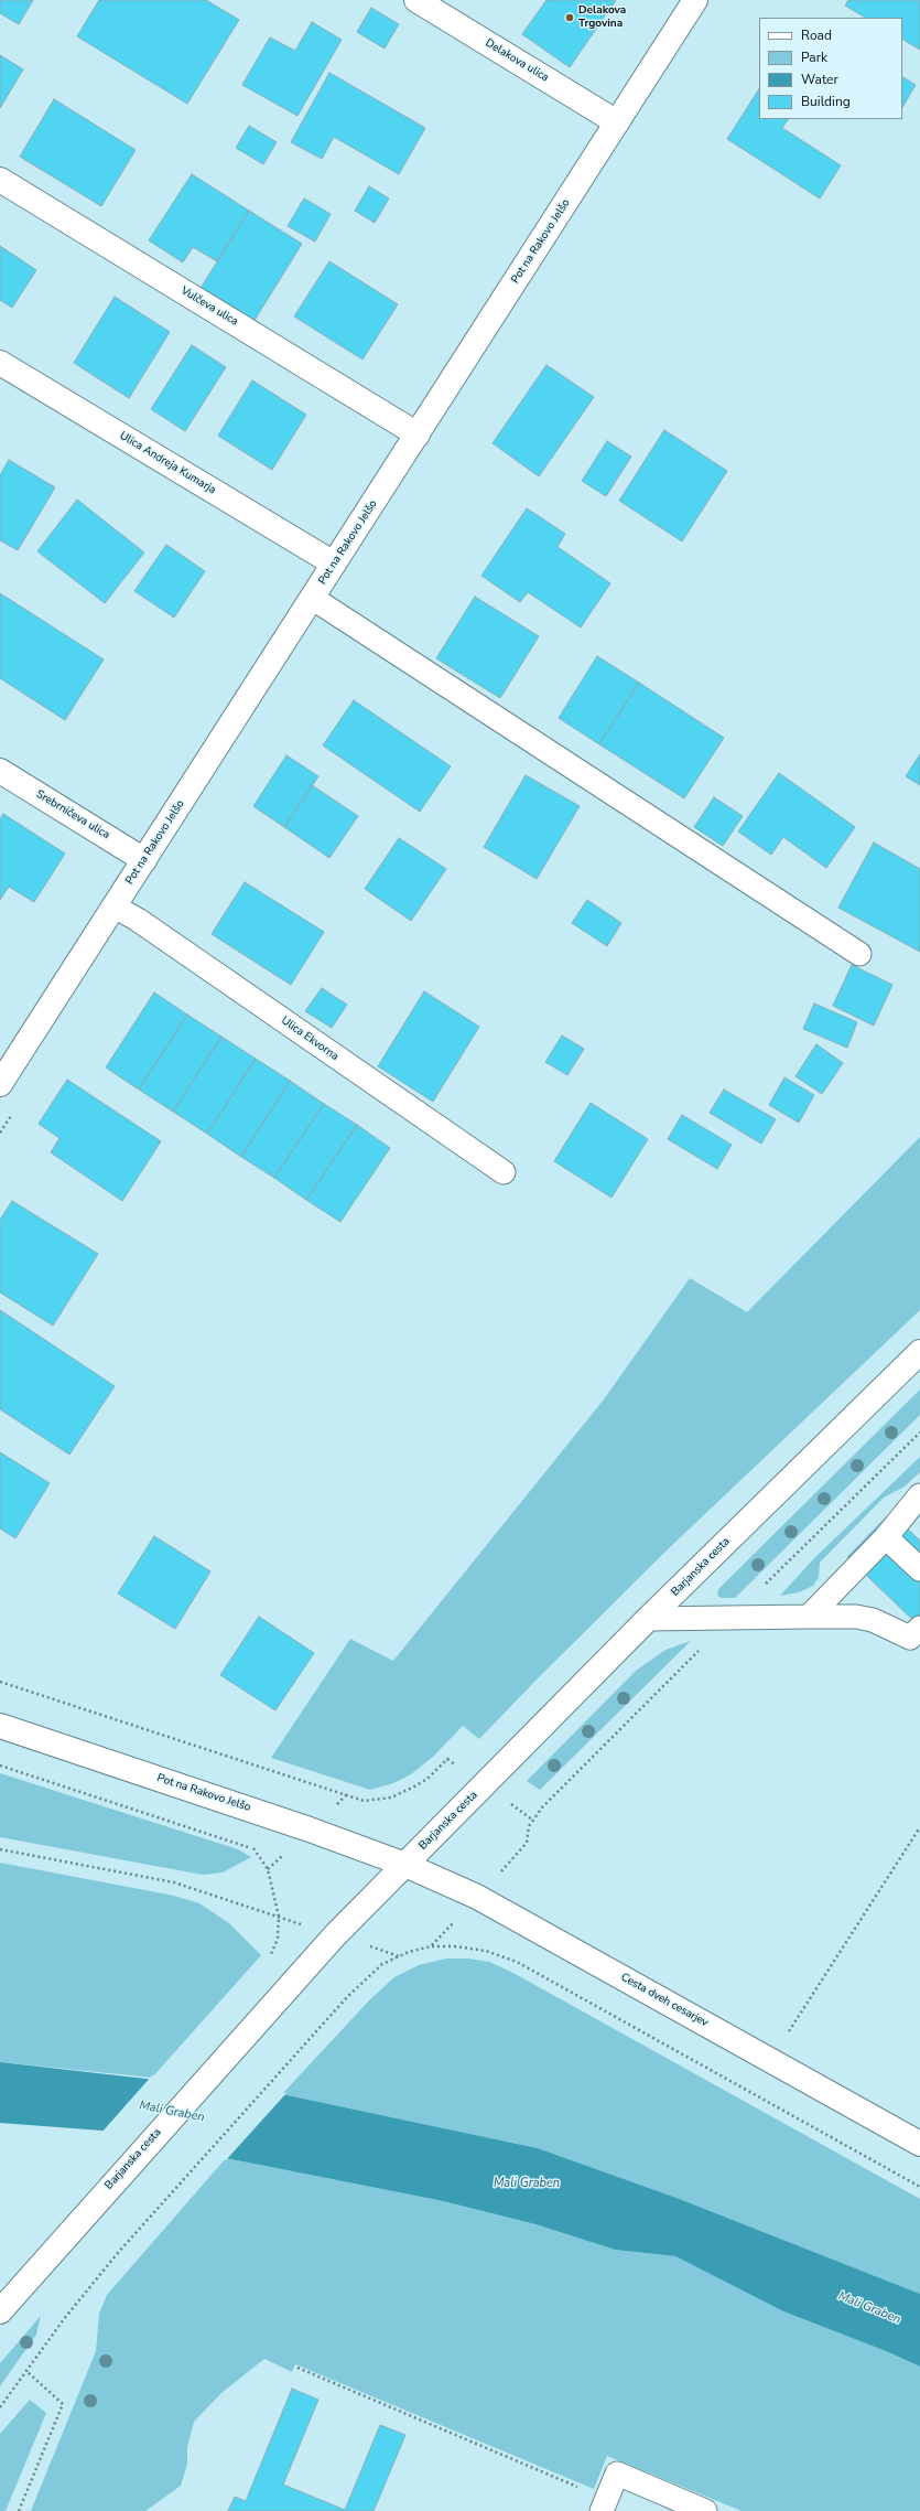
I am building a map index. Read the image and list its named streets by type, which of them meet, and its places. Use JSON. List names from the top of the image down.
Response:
{
  "streets": {
    "street": [
      "Delakova ulica",
      "Pot na Rakovo Jelšo",
      "Vulčeva ulica",
      "Ulica Andreja Kumarja",
      "Srebrničeva ulica",
      "Barjanska cesta",
      "Cesta dveh cesarjev"
    ],
    "lane": ["Ulica Ekvorna"]
  },
  "crossings": [
    ["Delakova ulica", "Pot na Rakovo Jelšo"],
    ["Pot na Rakovo Jelšo", "Vulčeva ulica"],
    ["Pot na Rakovo Jelšo", "Ulica Andreja Kumarja"],
    ["Pot na Rakovo Jelšo", "Srebrničeva ulica"],
    ["Pot na Rakovo Jelšo", "Ulica Ekvorna"],
    ["Pot na Rakovo Jelšo", "Barjanska cesta"],
    ["Pot na Rakovo Jelšo", "Cesta dveh cesarjev"],
    ["Barjanska cesta", "Cesta dveh cesarjev"]
  ],
  "water": ["Mali Graben"],
  "places": ["Delakova Trgovina"],
  "legend": [
    "Road",
    "Park",
    "Water",
    "Building"
  ]
}
